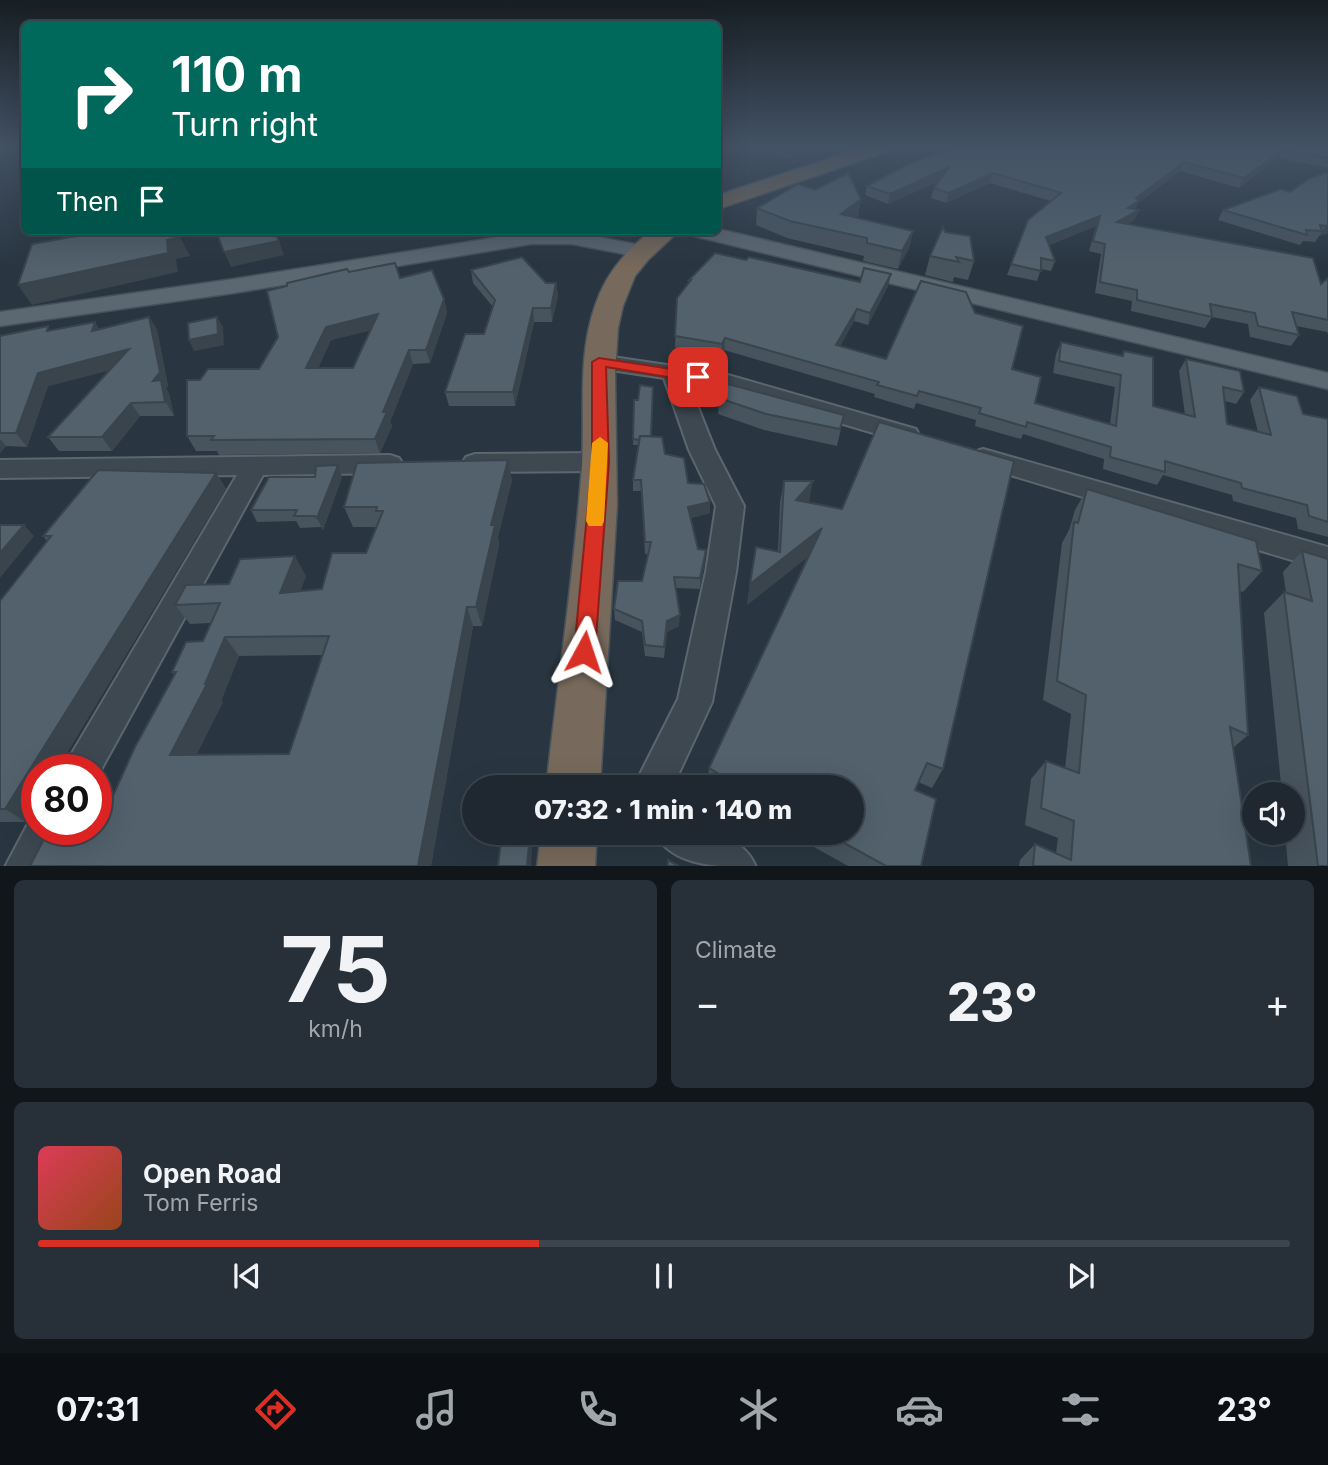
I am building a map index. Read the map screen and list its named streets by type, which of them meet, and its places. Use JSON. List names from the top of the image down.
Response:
{
  "page": {
    "turn": ["110 m", "Turn right"],
    "then": "Then",
    "limit": "80",
    "trip": "07:32 · 1 min · 140 m",
    "tile": [
      ["75", "km/h"],
      "Climate"
    ],
    "heat": ["−", "23°", "+"],
    "song": ["Open Road", "Tom Ferris"],
    "tabs": ["07:31", "23°"]
  }
}
